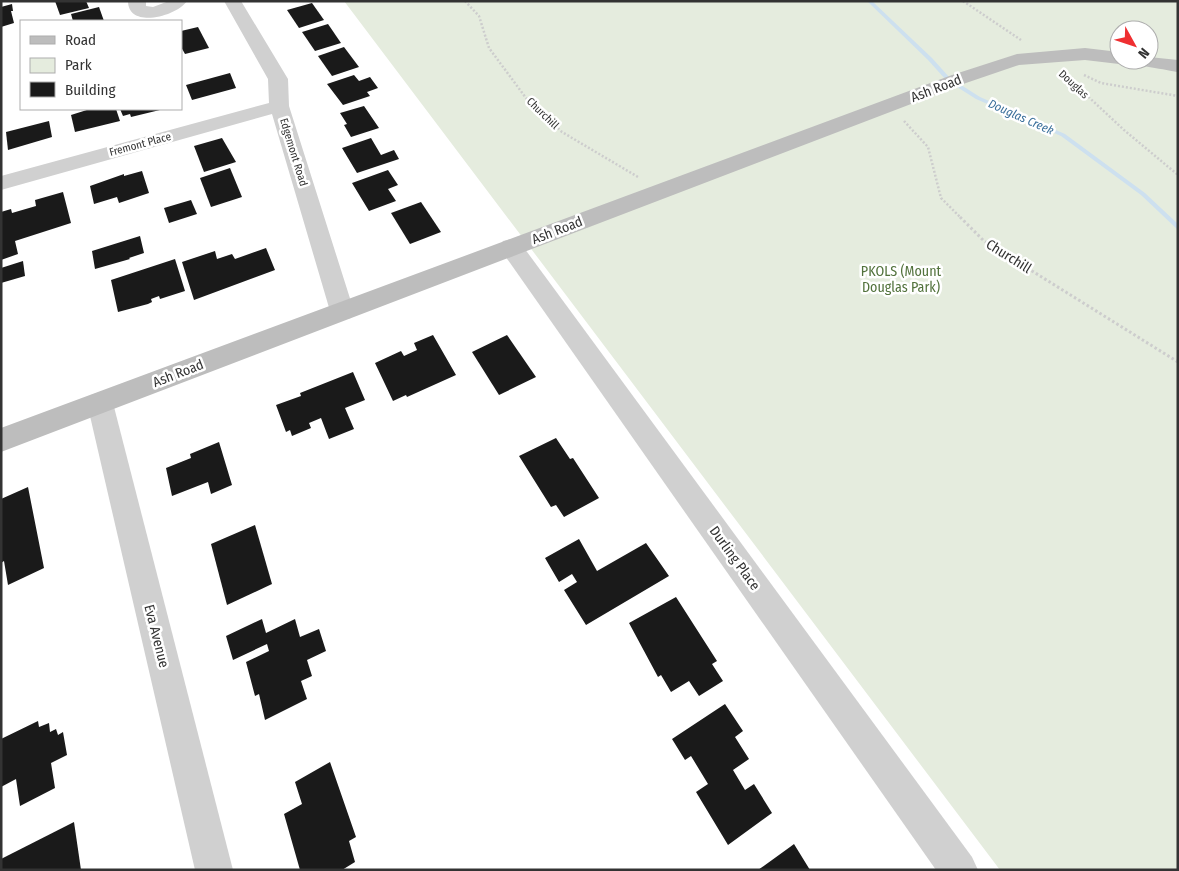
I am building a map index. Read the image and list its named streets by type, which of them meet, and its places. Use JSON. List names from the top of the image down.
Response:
{
  "streets": {
    "main road": ["Ash Road"],
    "street": [
      "Fremont Place",
      "Edgemont Road",
      "Durling Place",
      "Eva Avenue"
    ],
    "path": ["Douglas", "Churchill"]
  },
  "crossings": [
    ["Douglas", "Ash Road"],
    ["Ash Road", "Churchill"],
    ["Ash Road", "Edgemont Road"],
    ["Ash Road", "Durling Place"],
    ["Ash Road", "Eva Avenue"],
    ["Fremont Place", "Edgemont Road"]
  ],
  "water": ["Douglas Creek"],
  "parks": ["PKOLS (Mount Douglas Park)"],
  "legend": ["Road", "Park", "Building"],
  "north": "bottom right"
}
